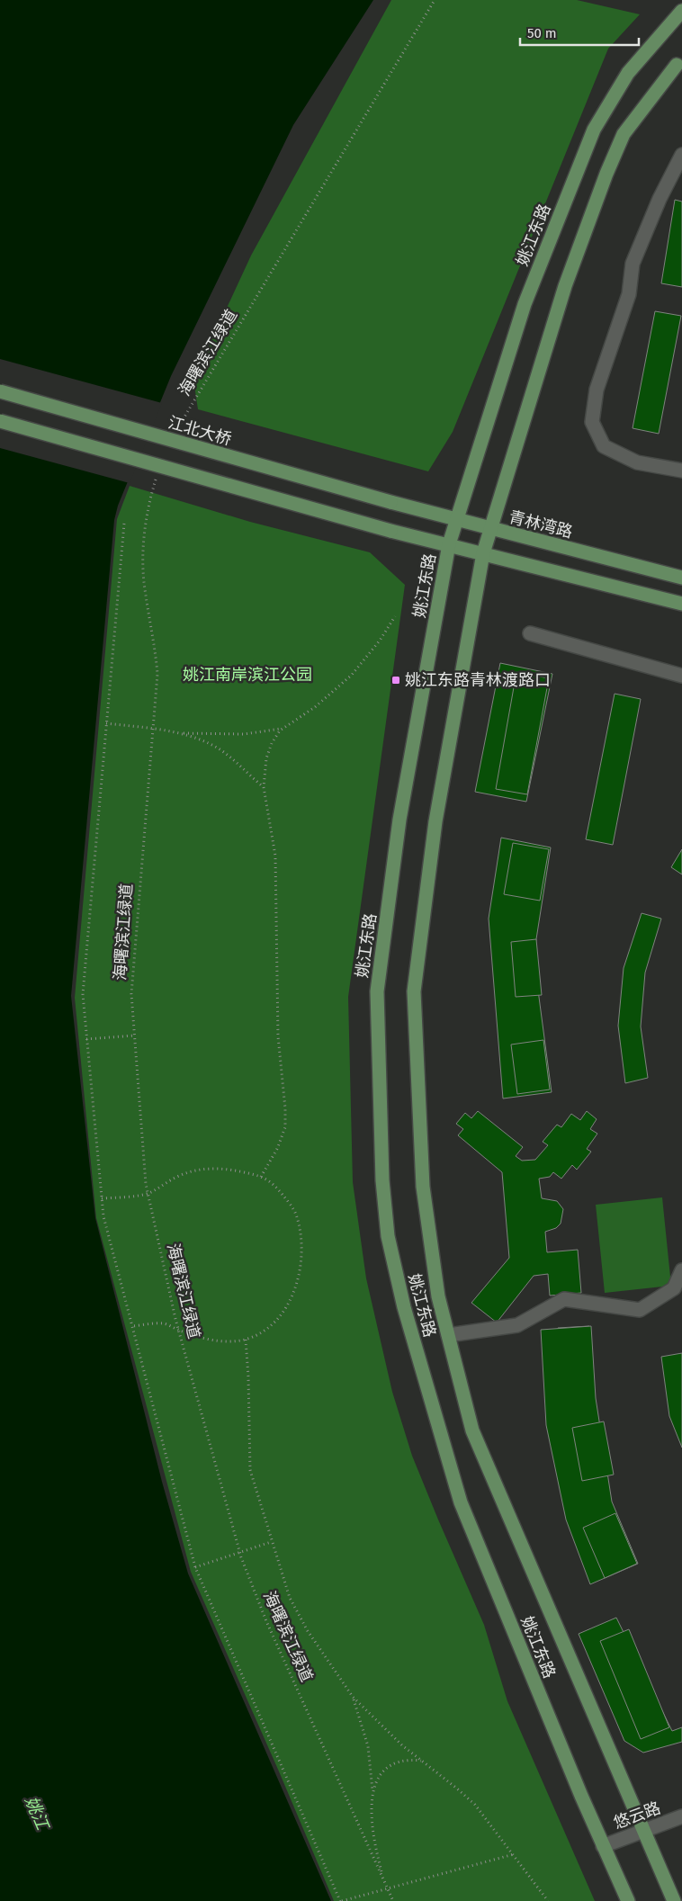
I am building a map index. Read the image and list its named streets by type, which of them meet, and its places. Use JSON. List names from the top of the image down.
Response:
{
  "streets": {
    "main road": ["姚江东路", "江北大桥", "青林湾路"],
    "street": ["悠云路"],
    "path": ["海曙滨江绿道"]
  },
  "crossings": [
    ["姚江东路", "青林湾路"],
    ["姚江东路", "悠云路"],
    ["江北大桥", "青林湾路"]
  ],
  "water": ["姚江"],
  "parks": ["姚江南岸滨江公园"],
  "places": {
    "transit": ["姚江东路青林渡路口"]
  },
  "scale_bar": "50 m"
}
